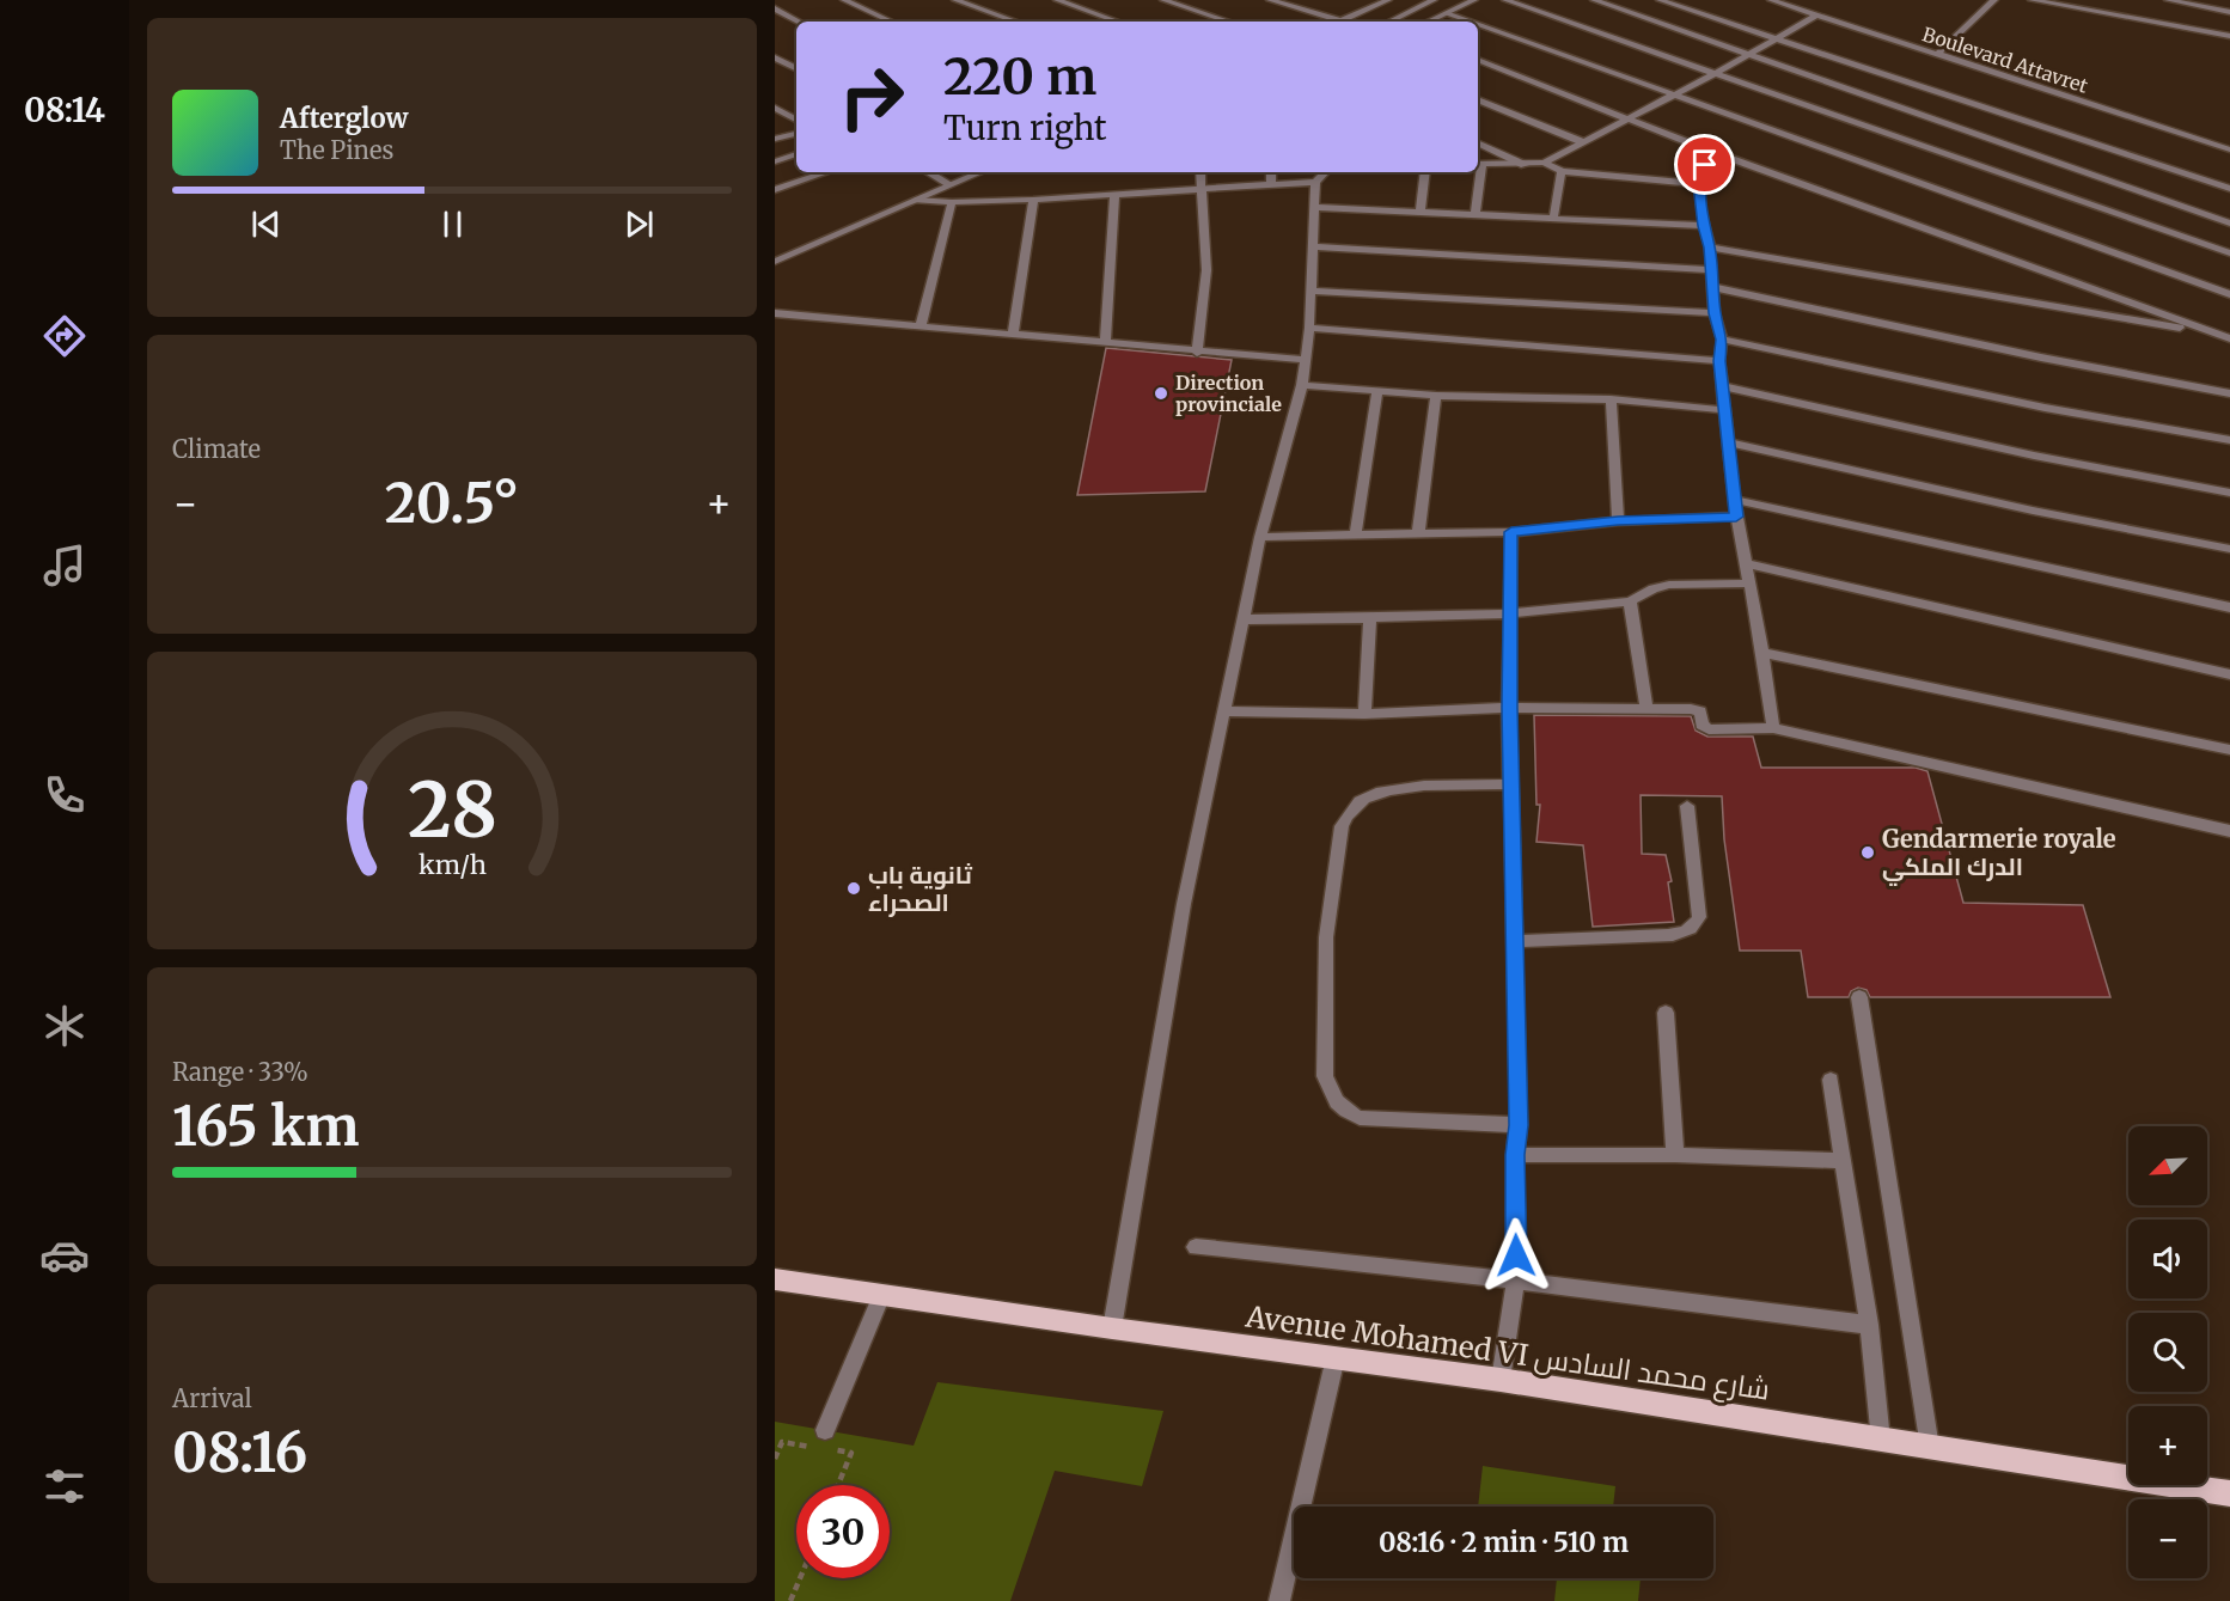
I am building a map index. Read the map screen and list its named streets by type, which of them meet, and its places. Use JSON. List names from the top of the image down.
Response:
{
  "streets": {
    "main road": ["Avenue Mohamed VI شارع محمد السادس"],
    "street": ["Boulevard Attavret"]
  },
  "places": ["Direction provinciale", "Gendarmerie royale الدرك الملكي", "ثانوية باب الصحراء"],
  "north": "bottom left",
  "page": {
    "tabs": "08:14",
    "turn": ["220 m", "Turn right"],
    "song": ["Afterglow", "The Pines"],
    "tile": [
      "Climate",
      ["Range · 33%", "165 km"],
      ["Arrival", "08:16"]
    ],
    "heat": ["−", "20.5°", "+"],
    "map_buttons": ["+", "−"],
    "limit": "30",
    "trip": "08:16 · 2 min · 510 m",
    "gauge": ["28", "km/h"]
  }
}
